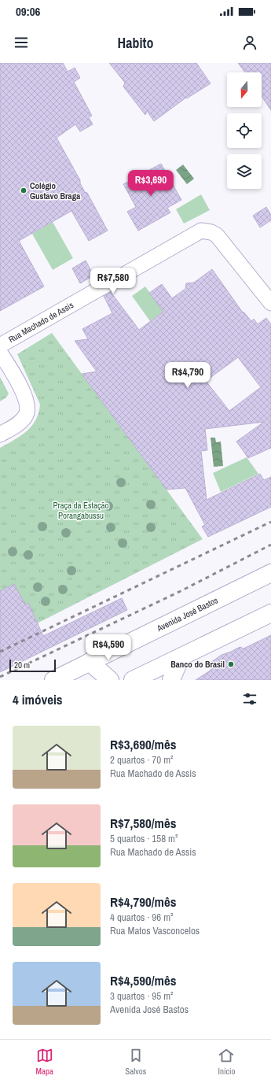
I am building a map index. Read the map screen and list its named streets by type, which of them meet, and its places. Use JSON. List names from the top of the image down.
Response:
{
  "streets": {
    "main road": ["Avenida José Bastos"],
    "street": ["Rua Machado de Assis"]
  },
  "parks": ["Praça da Estação Porangabussu"],
  "places": ["Colégio Gustavo Braga", "Banco do Brasil"],
  "scale_bar": "20 m",
  "north": "bottom",
  "page": {
    "status": "09:06",
    "header": "Habito",
    "price": [
      "R$3,690",
      "R$7,580",
      "R$4,790",
      "R$4,590"
    ],
    "scale": "20 m",
    "heading": "4 imóveis",
    "list": [
      {
        "name": "R$3,690/mês",
        "note": "2 quartos · 70 m² · Rua Machado de Assis"
      },
      {
        "name": "R$7,580/mês",
        "note": "5 quartos · 158 m² · Rua Machado de Assis"
      },
      {
        "name": "R$4,790/mês",
        "note": "4 quartos · 96 m² · Rua Matos Vasconcelos"
      },
      {
        "name": "R$4,590/mês",
        "note": "3 quartos · 95 m² · Avenida José Bastos"
      }
    ],
    "tabs": ["Mapa", "Salvos", "Início"]
  }
}
